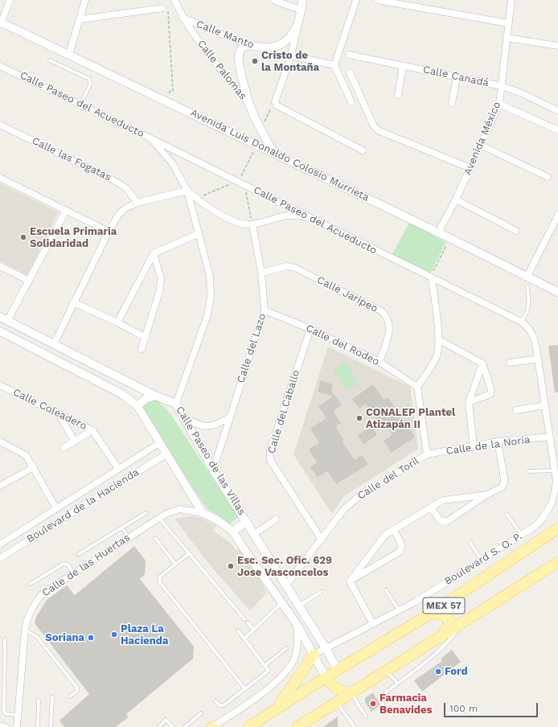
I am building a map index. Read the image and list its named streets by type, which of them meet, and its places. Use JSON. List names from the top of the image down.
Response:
{
  "streets": {
    "main road": ["MEX 57"],
    "street": [
      "Calle Manto",
      "Calle Palomas",
      "Calle Canadá",
      "Calle Paseo del Acueducto",
      "Avenida México",
      "Avenida Luis Donaldo Colosio Murrieta",
      "Calle las Fogatas",
      "Calle Jaripeo",
      "Calle del Rodeo",
      "Calle del Lazo",
      "Calle Coleadero",
      "Calle del Caballo",
      "Calle de la Noria",
      "Calle Paseo de las Villas",
      "Calle del Toril",
      "Boulevard de la Hacienda",
      "Boulevard S. O. P.",
      "Calle de las Huertas"
    ]
  },
  "crossings": [
    ["Calle Manto", "Calle Palomas"],
    ["Calle Canadá", "Avenida México"],
    ["Calle Paseo del Acueducto", "Calle de la Noria"],
    ["Calle Paseo del Acueducto", "Boulevard S. O. P."],
    ["Avenida México", "Avenida Luis Donaldo Colosio Murrieta"],
    ["Calle Jaripeo", "Calle del Rodeo"],
    ["Calle Jaripeo", "Calle del Lazo"],
    ["Calle del Rodeo", "Calle del Lazo"],
    ["Calle del Rodeo", "Calle del Caballo"],
    ["Calle del Rodeo", "Calle del Toril"],
    ["Calle del Lazo", "Calle Paseo de las Villas"],
    ["Calle Coleadero", "Boulevard de la Hacienda"],
    ["Calle del Caballo", "Calle del Toril"],
    ["Calle de la Noria", "Calle del Toril"],
    ["Calle de la Noria", "Boulevard S. O. P."],
    ["Calle Paseo de las Villas", "Calle del Toril"],
    ["Calle Paseo de las Villas", "Boulevard S. O. P."],
    ["Calle Paseo de las Villas", "Calle de las Huertas"],
    ["Calle Paseo de las Villas", "MEX 57"]
  ],
  "places": [
    "Cristo de la Montaña",
    "Escuela Primaria Solidaridad",
    "CONALEP Plantel Atizapán II",
    "Esc. Sec. Ofic. 629 Jose Vasconcelos",
    "Plaza La Hacienda",
    "Soriana",
    "Ford",
    "Farmacia Benavides"
  ],
  "scale_bar": "100 m"
}
